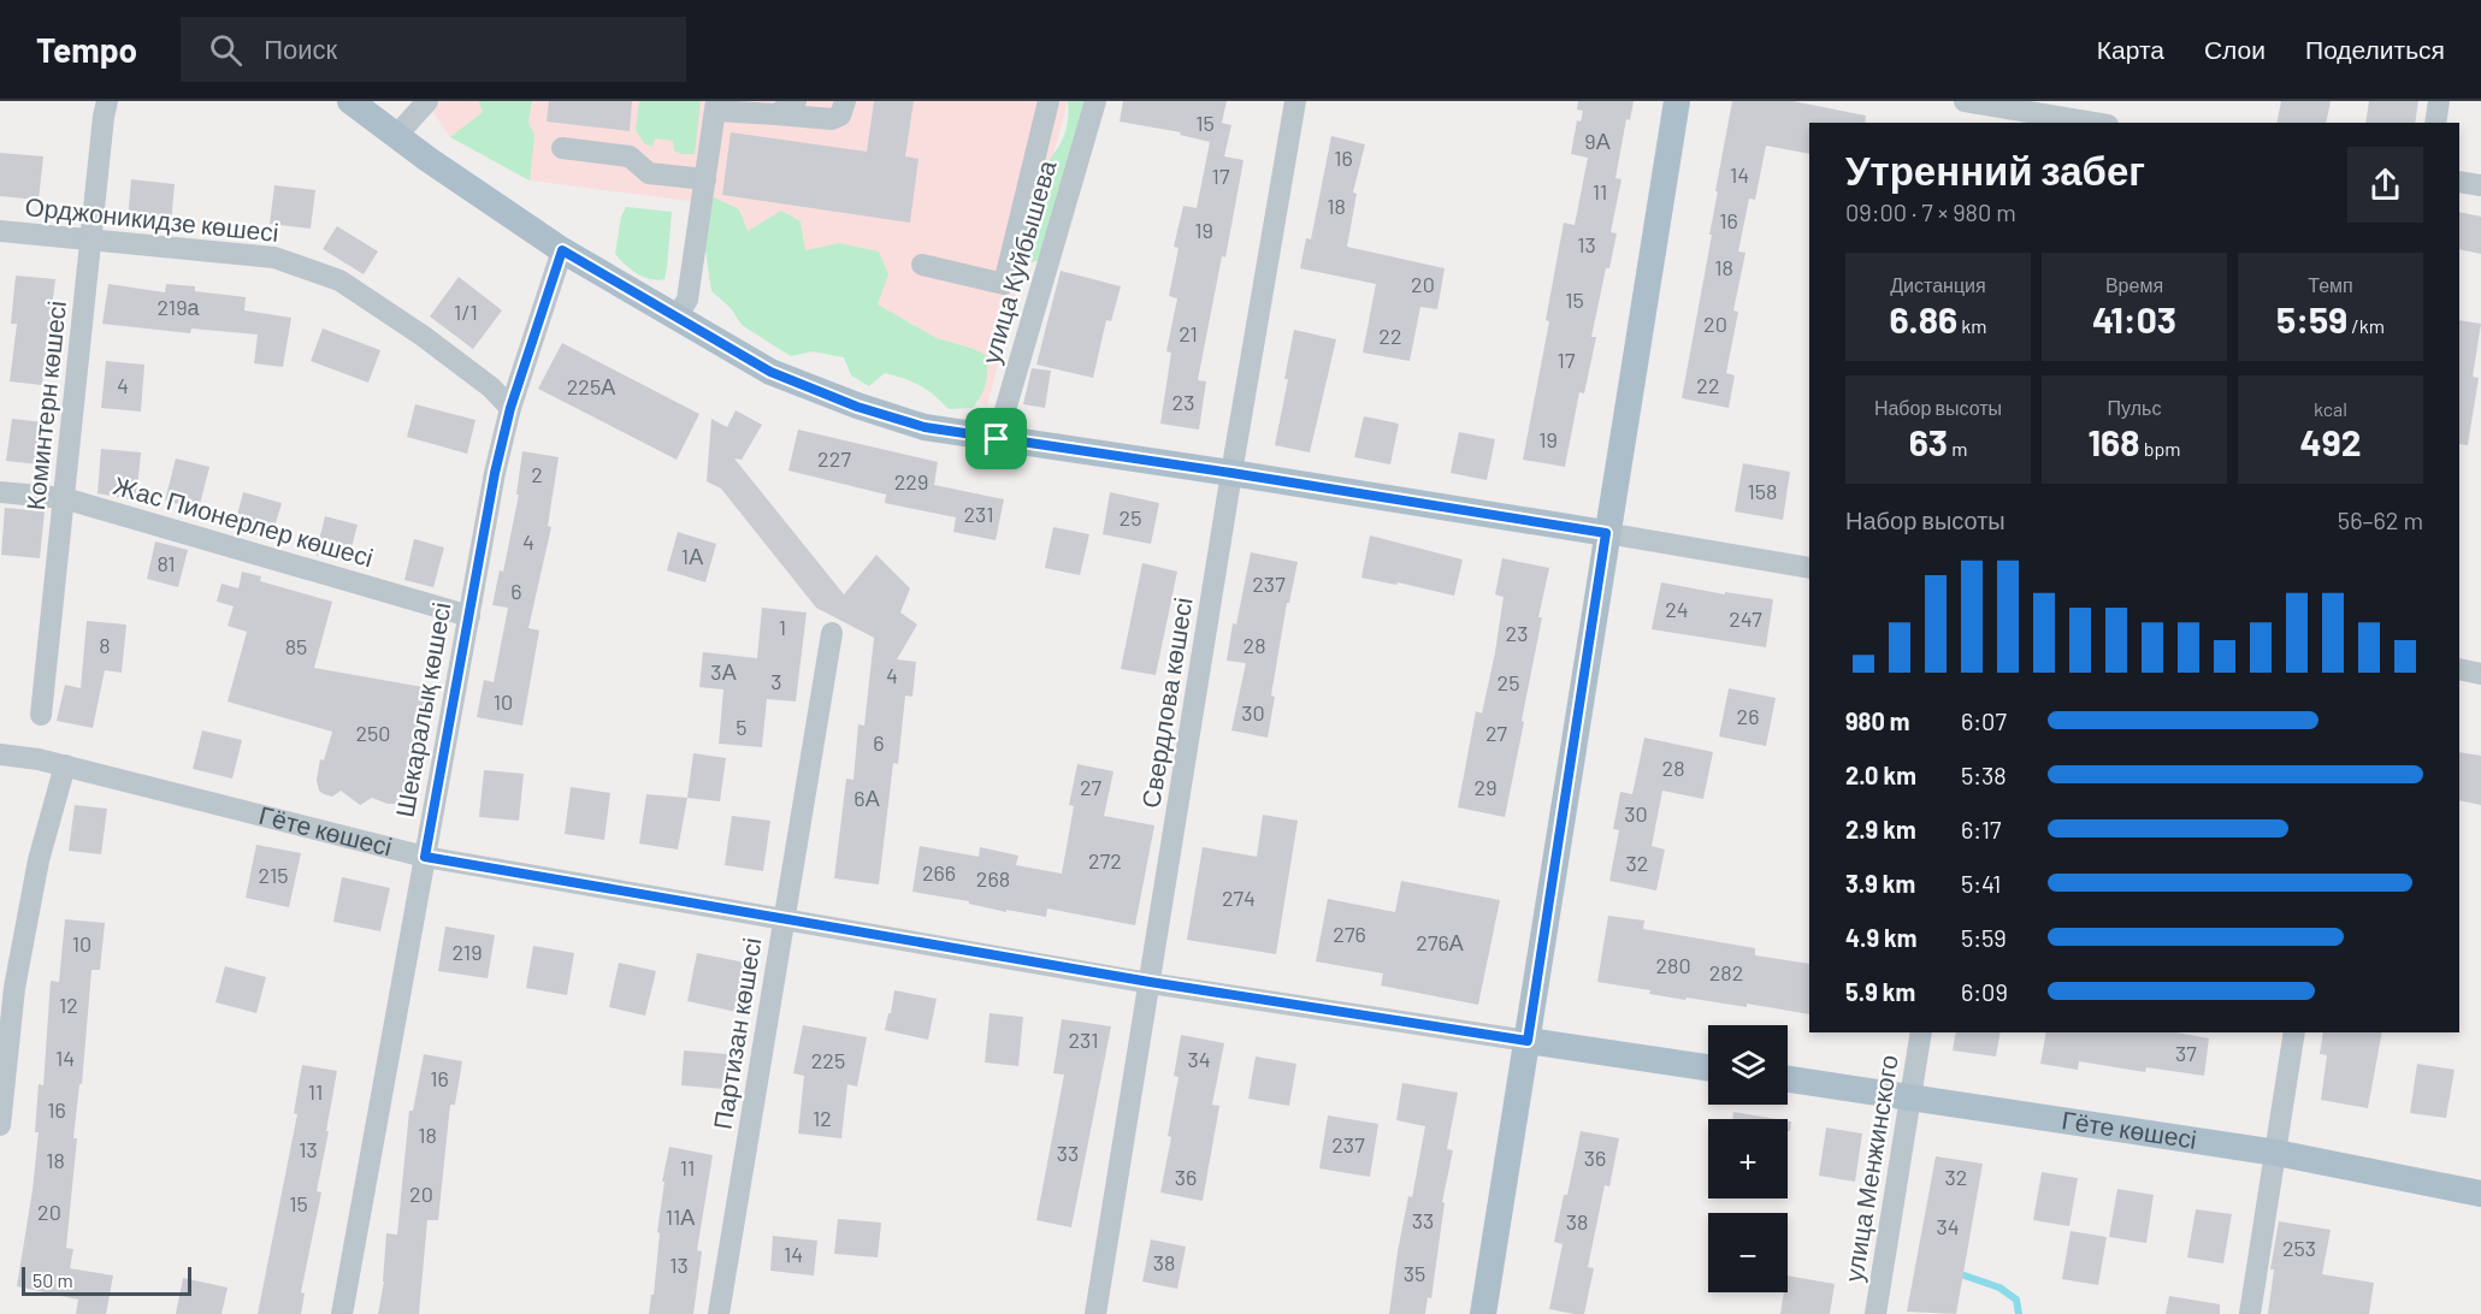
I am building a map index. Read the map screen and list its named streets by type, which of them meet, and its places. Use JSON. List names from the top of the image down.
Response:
{
  "streets": {
    "main road": ["Гёте көшесі"],
    "street": [
      "Орджоникидзе көшесі",
      "улица Куйбышева",
      "Коминтерн көшесі",
      "Жас Пионерлер көшесі",
      "Свердлова көшесі",
      "Шекаралық көшесі",
      "Партизан көшесі",
      "улица Менжинского"
    ]
  },
  "crossings": [
    ["Орджоникидзе көшесі", "Коминтерн көшесі"],
    ["Орджоникидзе көшесі", "Шекаралық көшесі"],
    ["Коминтерн көшесі", "Жас Пионерлер көшесі"],
    ["Жас Пионерлер көшесі", "Шекаралық көшесі"],
    ["Свердлова көшесі", "Гёте көшесі"],
    ["Шекаралық көшесі", "Гёте көшесі"],
    ["Гёте көшесі", "Партизан көшесі"],
    ["Гёте көшесі", "улица Менжинского"]
  ],
  "house_numbers": [
    "15",
    "9А",
    "16",
    "14",
    "17",
    "11",
    "18",
    "16",
    "19",
    "13",
    "18",
    "20",
    "15",
    "219а",
    "1/1",
    "20",
    "21",
    "22",
    "17",
    "4",
    "22",
    "225А",
    "23",
    "19",
    "227",
    "2",
    "229",
    "158",
    "231",
    "25",
    "4",
    "1А",
    "81",
    "237",
    "6",
    "24",
    "247",
    "1",
    "23",
    "8",
    "28",
    "85",
    "3А",
    "4",
    "3",
    "25",
    "10",
    "30",
    "26",
    "5",
    "250",
    "27",
    "6",
    "28",
    "27",
    "29",
    "6А",
    "30",
    "272",
    "32",
    "266",
    "215",
    "268",
    "274",
    "276",
    "276А",
    "10",
    "219",
    "280",
    "282",
    "12",
    "231",
    "37",
    "14",
    "34",
    "225",
    "16",
    "11",
    "16",
    "12",
    "18",
    "237",
    "13",
    "33",
    "36",
    "18",
    "11",
    "36",
    "32",
    "20",
    "15",
    "20",
    "11А",
    "33",
    "38",
    "34",
    "253",
    "14",
    "38",
    "13",
    "35"
  ],
  "scale_bar": "50 m",
  "page": {
    "header": "Tempo",
    "search": "Поиск",
    "nav": ["Карта", "Слои", "Поделиться"],
    "heading": ["Утренний забег", "09:00 · 7 × 980 m"],
    "stats": [
      ["Дистанция", "6.86 km"],
      ["Время", "41:03"],
      ["Темп", "5:59 /km"],
      ["Набор высоты", "63 m"],
      ["Пульс", "168 bpm"],
      ["kcal", "492"]
    ],
    "chart": ["Набор высоты", "56–62 m"],
    "list": [
      {
        "name": "980 m",
        "note": "6:07"
      },
      {
        "name": "2.0 km",
        "note": "5:38"
      },
      {
        "name": "2.9 km",
        "note": "6:17"
      },
      {
        "name": "3.9 km",
        "note": "5:41"
      },
      {
        "name": "4.9 km",
        "note": "5:59"
      },
      {
        "name": "5.9 km",
        "note": "6:09"
      }
    ],
    "map_buttons": ["+", "−"],
    "scale": "50 m"
  }
}
